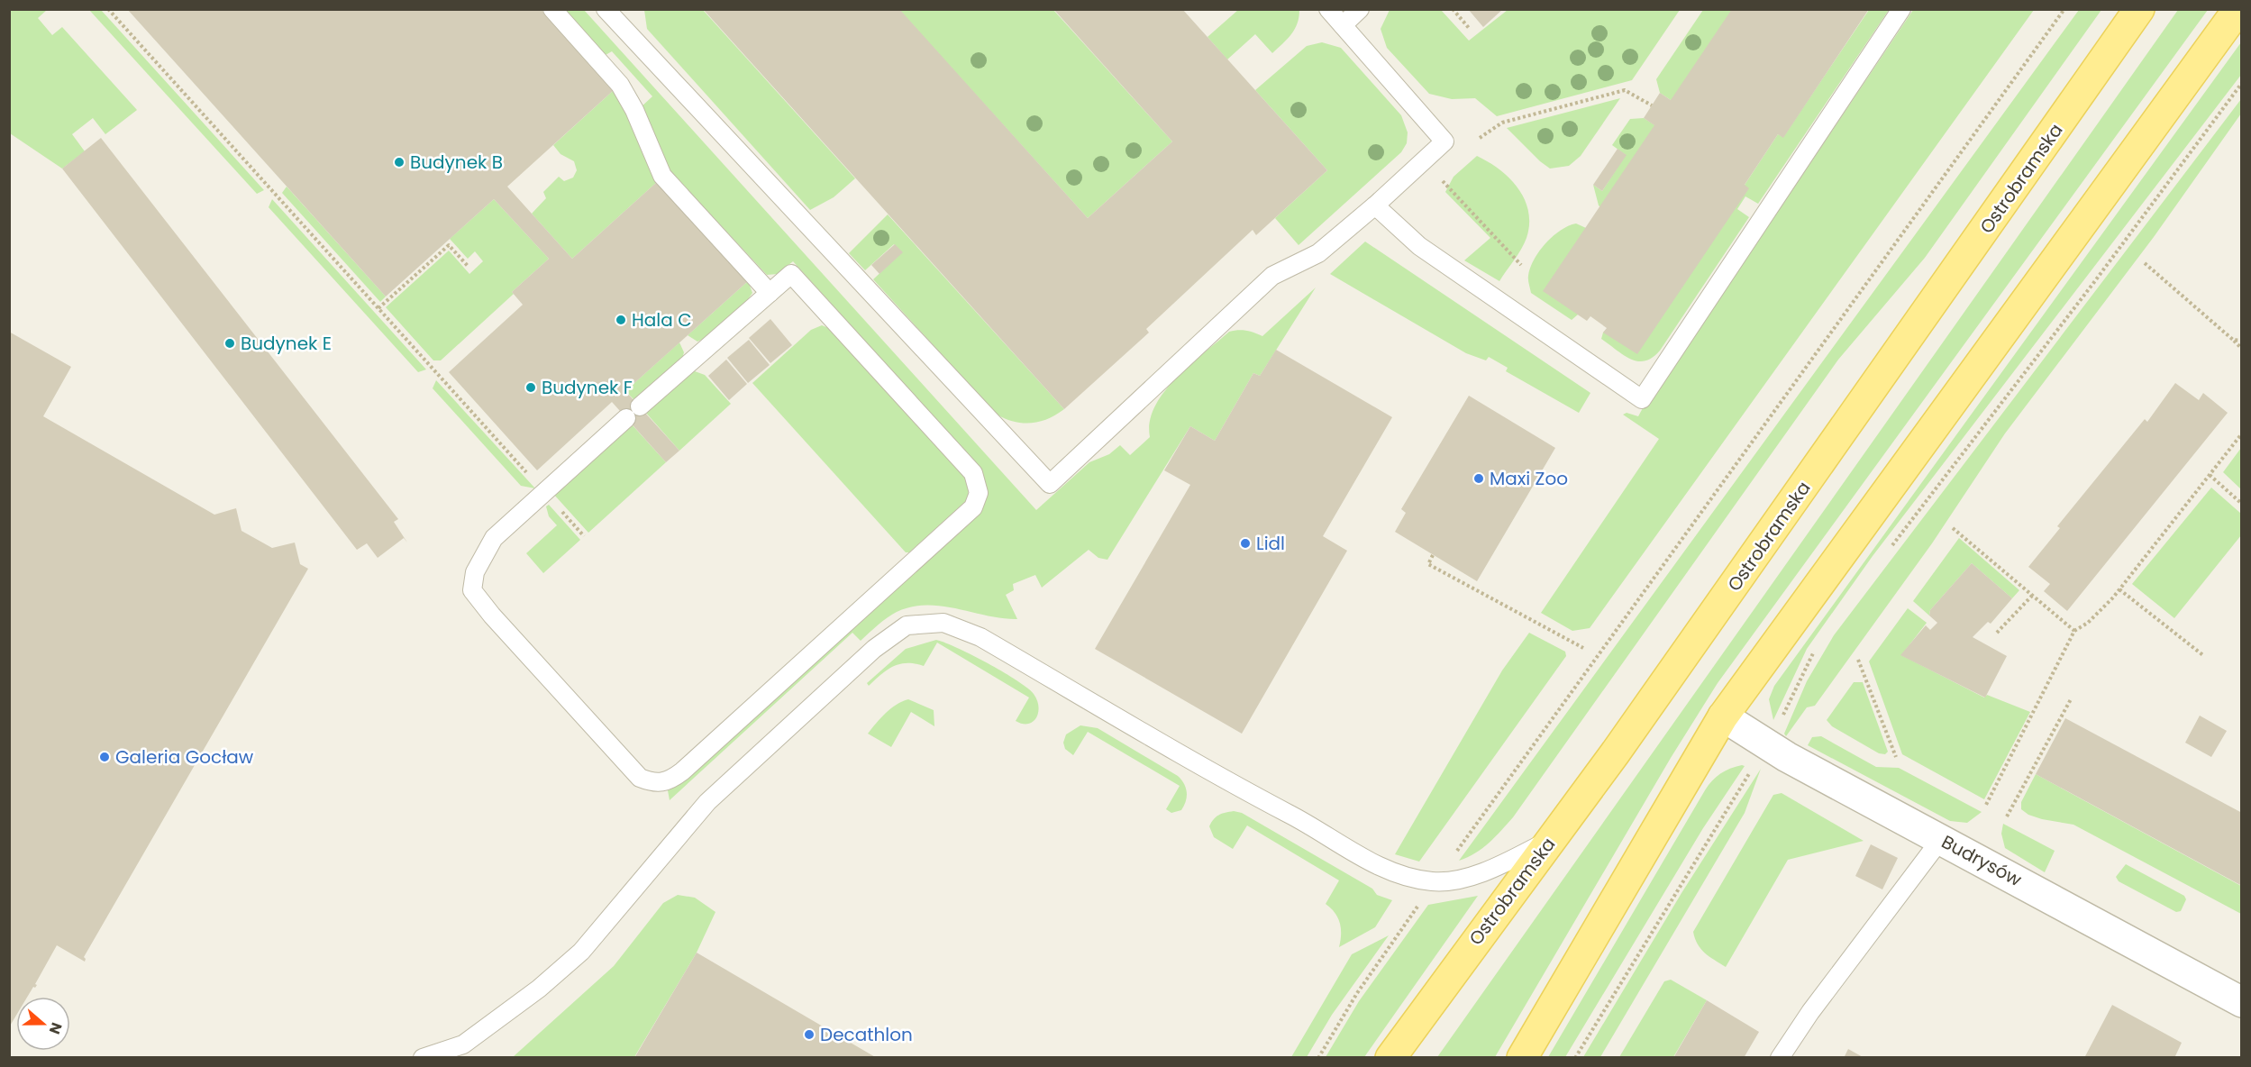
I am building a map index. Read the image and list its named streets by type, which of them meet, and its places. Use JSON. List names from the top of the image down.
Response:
{
  "streets": {
    "main road": ["Ostrobramska"],
    "street": ["Budrysów"]
  },
  "places": [
    "Budynek B",
    "Hala C",
    "Budynek E",
    "Budynek F",
    "Maxi Zoo",
    "Lidl",
    "Galeria Gocław",
    "Decathlon"
  ],
  "north": "right"
}
